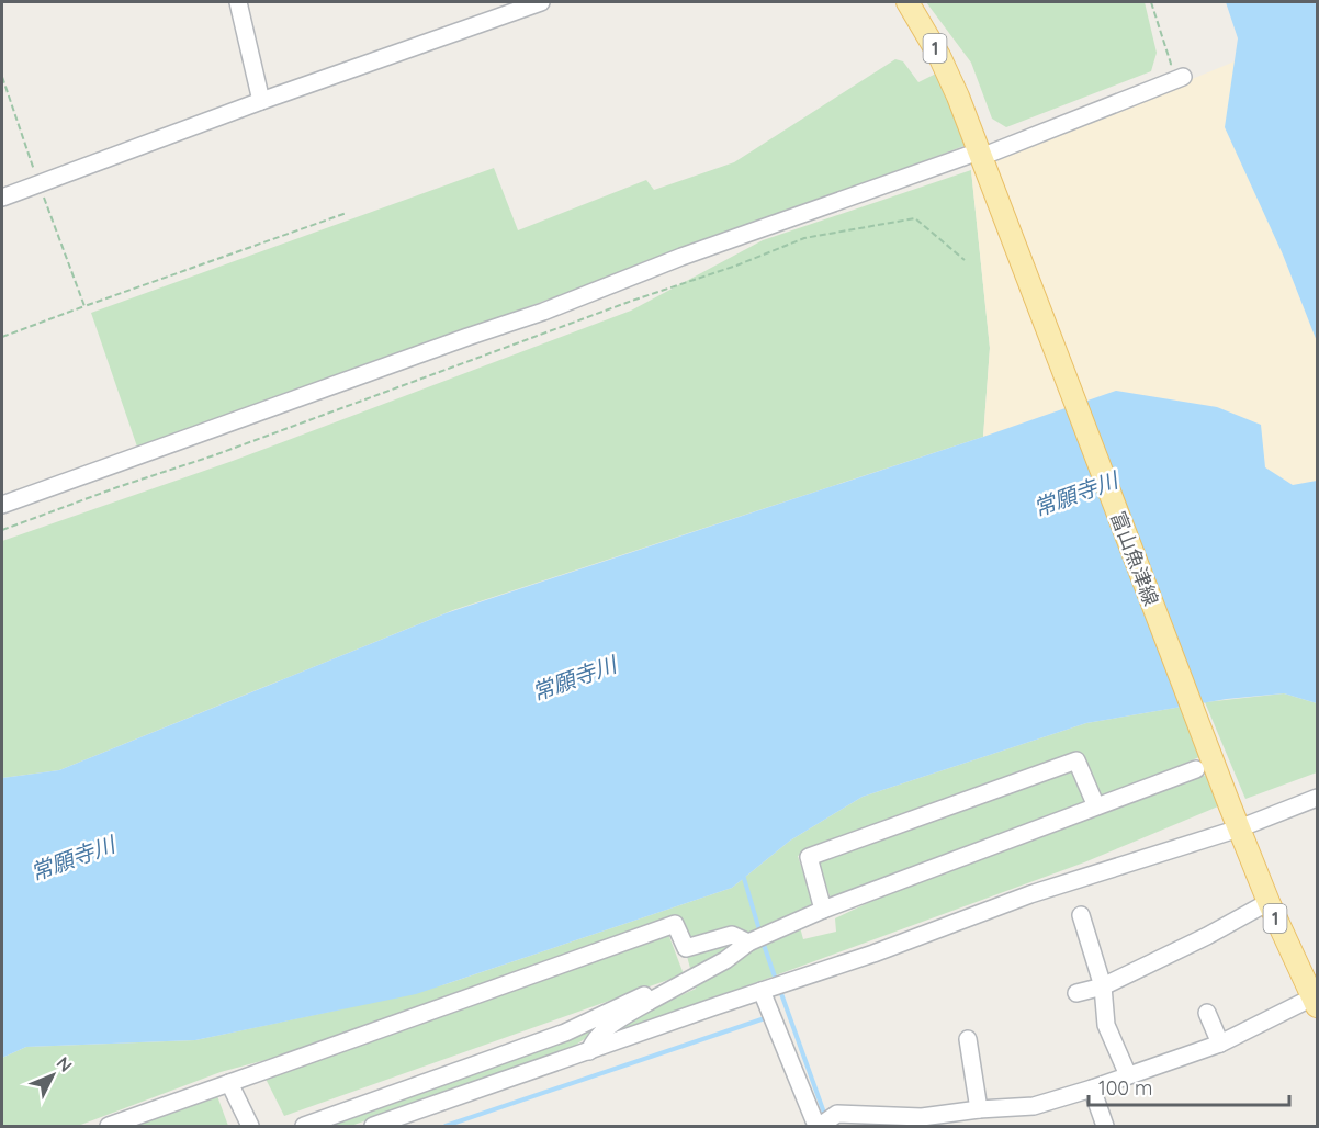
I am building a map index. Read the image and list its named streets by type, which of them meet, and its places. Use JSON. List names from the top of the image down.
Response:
{
  "streets": {
    "main road": ["1", "富山魚津線"]
  },
  "water": ["常願寺川"],
  "scale_bar": "100 m",
  "north": "top right"
}
